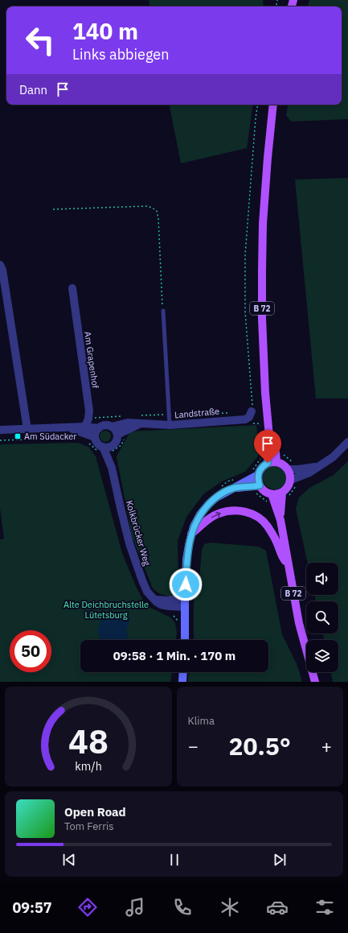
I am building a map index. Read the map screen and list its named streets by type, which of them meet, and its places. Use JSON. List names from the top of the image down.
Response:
{
  "streets": {
    "main road": ["B 72"],
    "street": ["Am Grapenhof", "Landstraße", "Kolkbrücker Weg"]
  },
  "crossings": [
    ["Landstraße", "Kolkbrücker Weg"]
  ],
  "parks": ["Alte Deichbruchstelle Lütetsburg"],
  "places": {
    "transit": ["Am Südacker"]
  },
  "page": {
    "turn": ["140 m", "Links abbiegen"],
    "then": "Dann",
    "limit": "50",
    "trip": "09:58 · 1 Min. · 170 m",
    "tile": "Klima",
    "heat": ["−", "20.5°", "+"],
    "song": ["Open Road", "Tom Ferris"],
    "tabs": "09:57",
    "gauge": ["48", "km/h"]
  }
}
